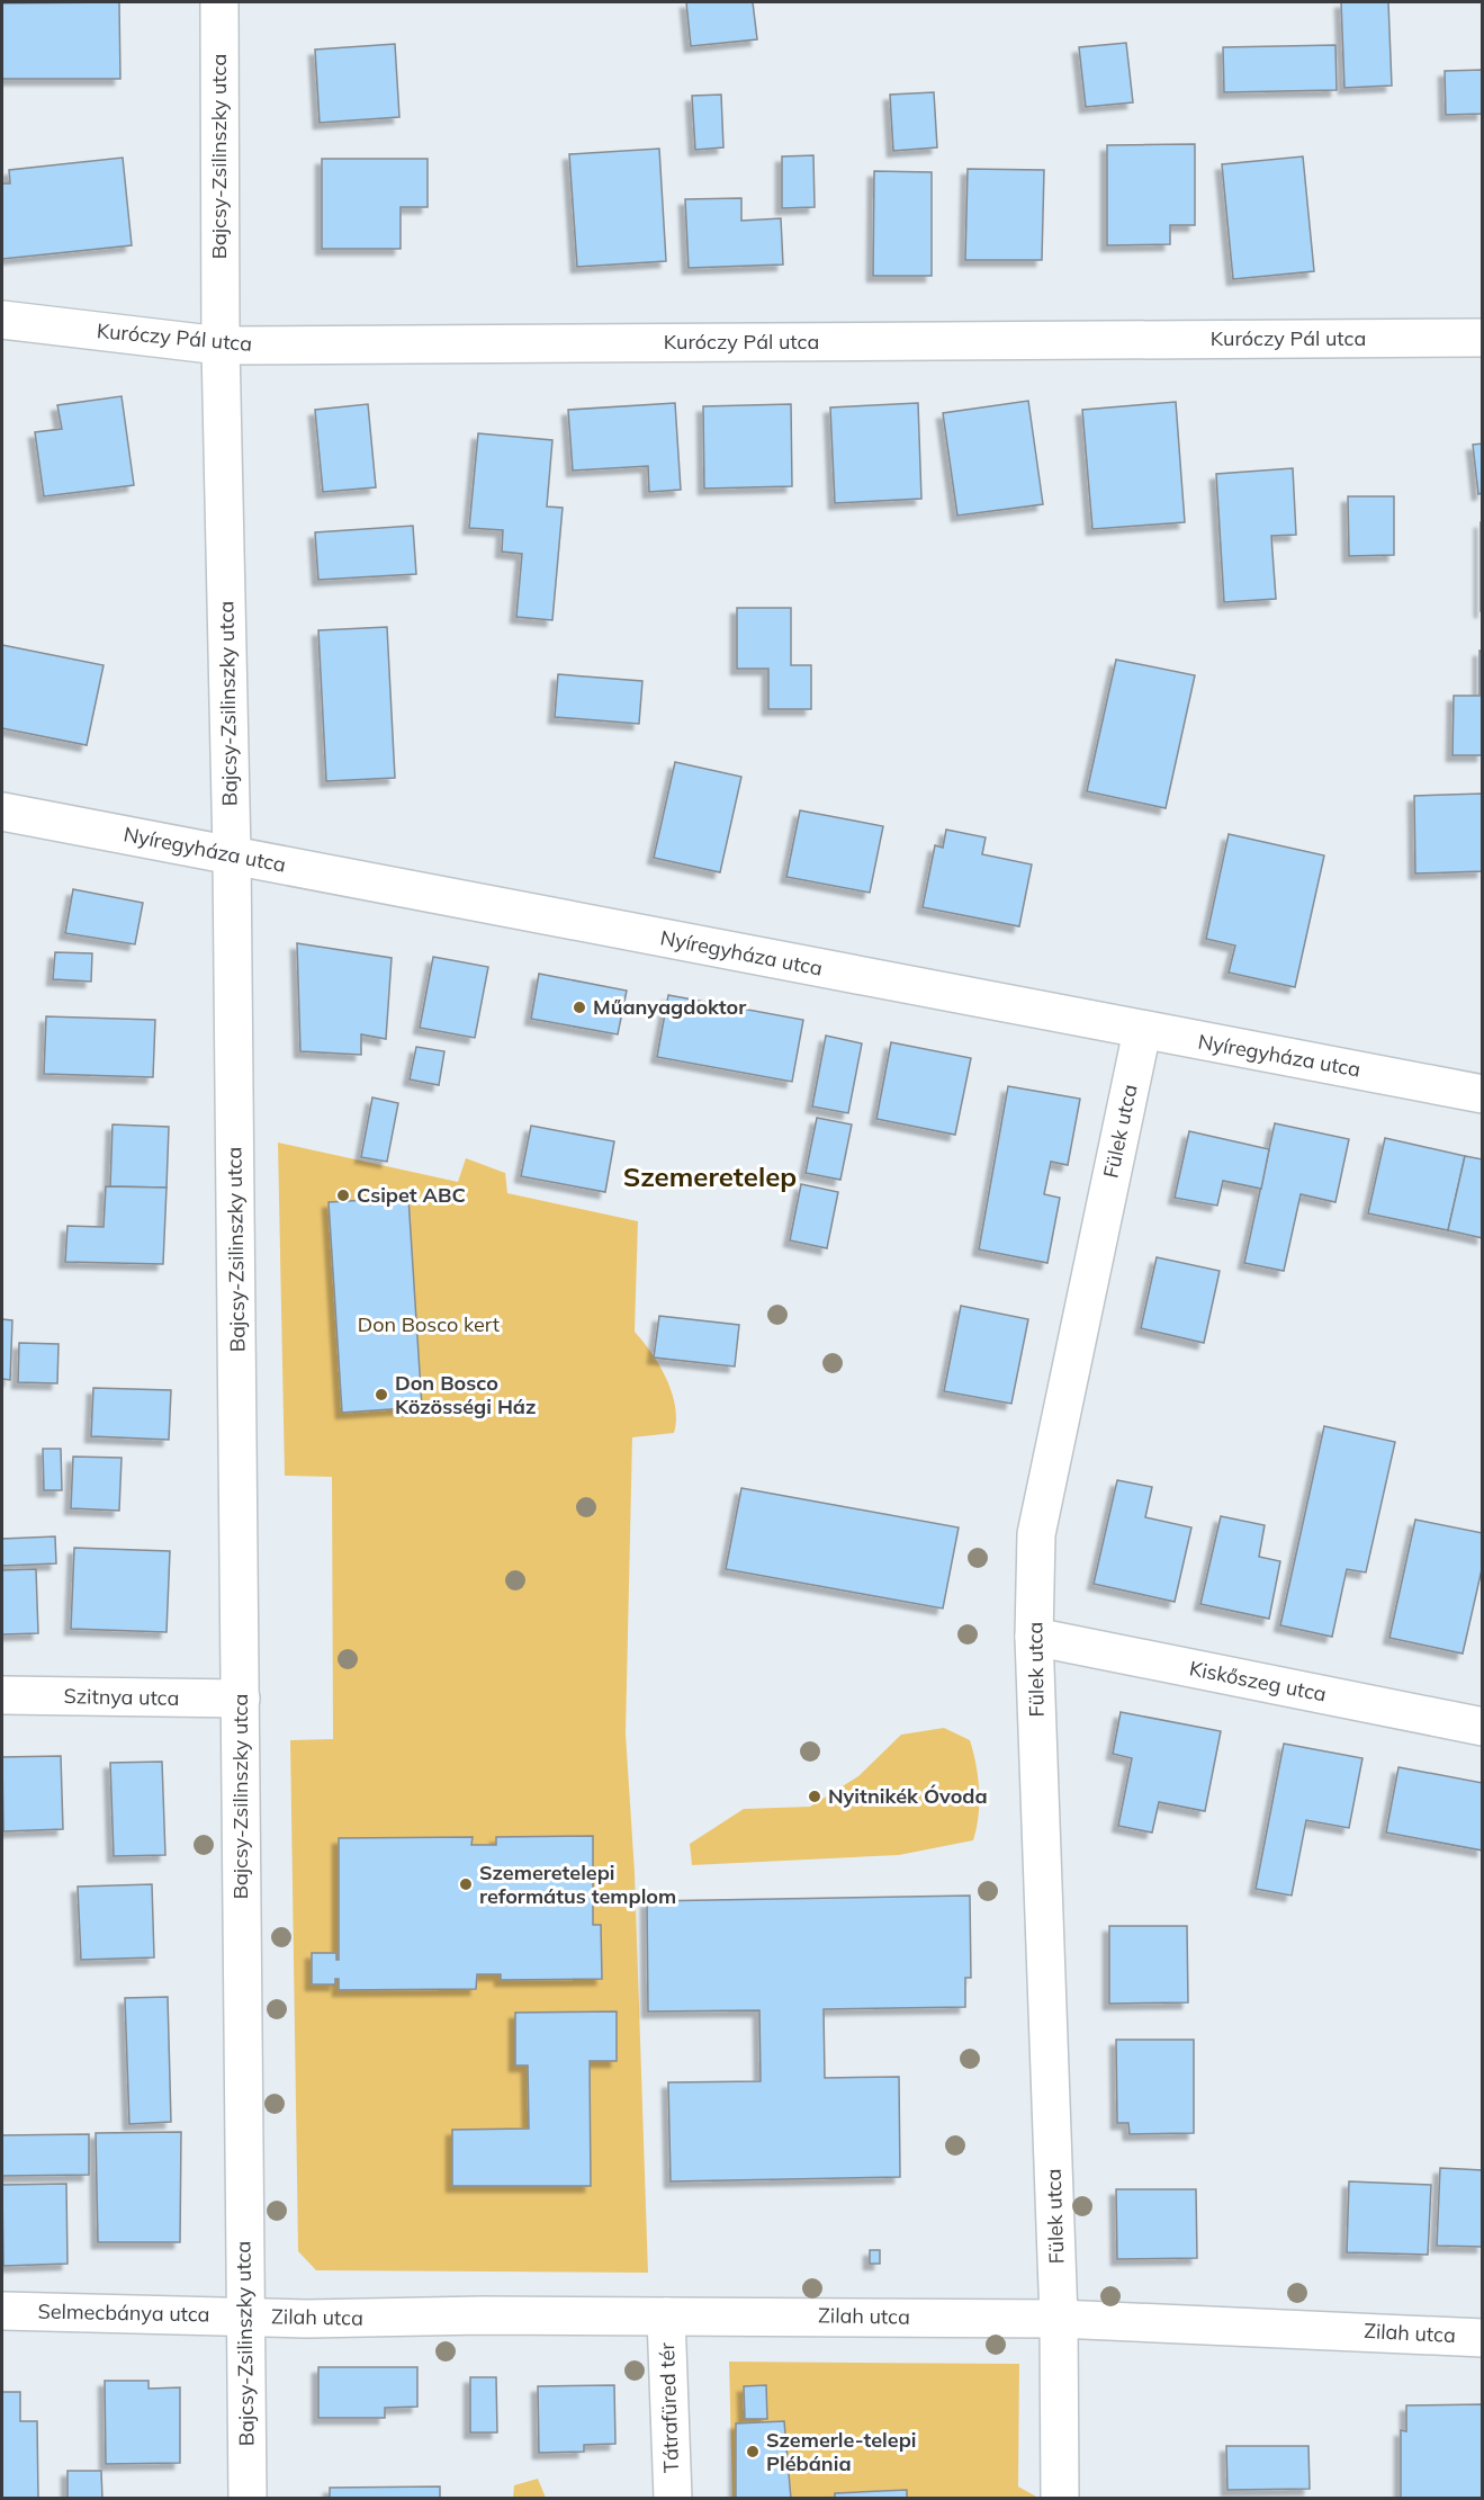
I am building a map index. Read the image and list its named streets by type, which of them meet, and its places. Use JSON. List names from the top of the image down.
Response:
{
  "streets": {
    "street": [
      "Bajcsy-Zsilinszky utca",
      "Kuróczy Pál utca",
      "Nyíregyháza utca",
      "Fülek utca",
      "Kiskőszeg utca",
      "Szitnya utca",
      "Selmecbánya utca",
      "Zilah utca",
      "Tátrafüred tér"
    ]
  },
  "crossings": [
    ["Bajcsy-Zsilinszky utca", "Kuróczy Pál utca"],
    ["Bajcsy-Zsilinszky utca", "Nyíregyháza utca"],
    ["Bajcsy-Zsilinszky utca", "Szitnya utca"],
    ["Bajcsy-Zsilinszky utca", "Selmecbánya utca"],
    ["Bajcsy-Zsilinszky utca", "Zilah utca"],
    ["Nyíregyháza utca", "Fülek utca"],
    ["Fülek utca", "Kiskőszeg utca"],
    ["Fülek utca", "Zilah utca"],
    ["Selmecbánya utca", "Zilah utca"],
    ["Zilah utca", "Tátrafüred tér"]
  ],
  "districts": ["Szemeretelep"],
  "parks": ["Don Bosco kert"],
  "places": [
    "Műanyagdoktor",
    "Csipet ABC",
    "Don Bosco Közösségi Ház",
    "Nyitnikék Óvoda",
    "Szemeretelepi református templom",
    "Szemerle-telepi Plébánia"
  ]
}
